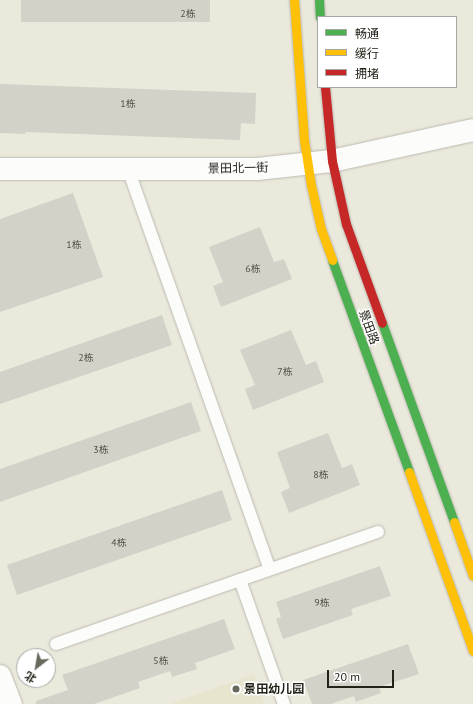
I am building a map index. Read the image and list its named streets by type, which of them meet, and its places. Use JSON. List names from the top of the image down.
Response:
{
  "streets": {
    "main road": ["景田路"],
    "street": ["景田北一街"]
  },
  "crossings": [
    ["景田北一街", "景田路"]
  ],
  "places": ["景田幼儿园"],
  "house_numbers": [
    "2栋",
    "1栋",
    "1栋",
    "6栋",
    "2栋",
    "7栋",
    "3栋",
    "8栋",
    "4栋",
    "9栋",
    "5栋"
  ],
  "legend": ["畅通", "缓行", "拥堵"],
  "scale_bar": "20 m",
  "north": "bottom left"
}
